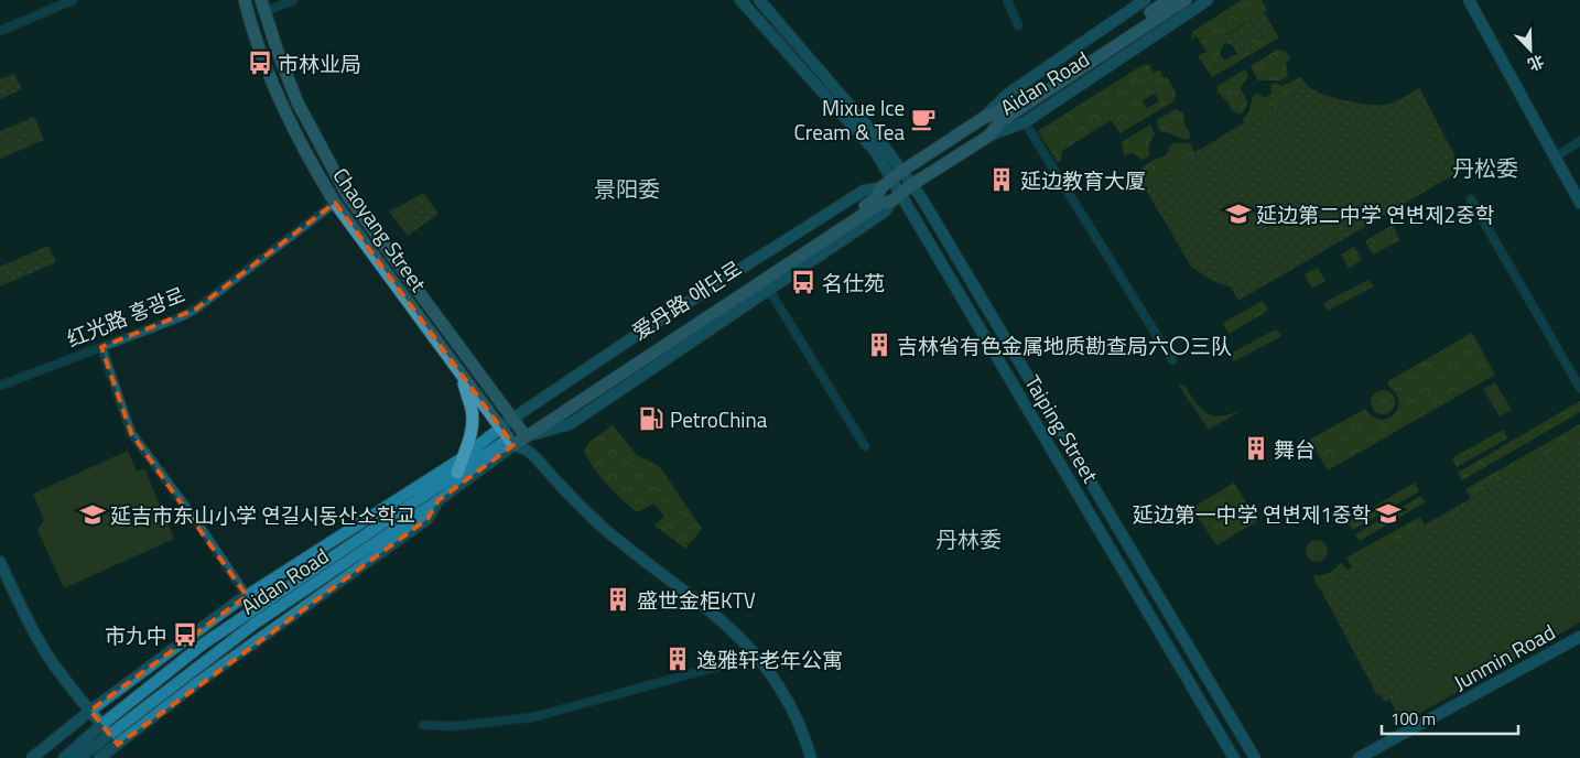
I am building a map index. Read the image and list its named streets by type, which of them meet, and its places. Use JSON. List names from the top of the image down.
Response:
{
  "streets": {
    "main road": [
      "Aidan Road",
      "Chaoyang Street",
      "爱丹路 애단로",
      "Taiping Street",
      "Junmin Road"
    ],
    "street": ["红光路 홍광로"]
  },
  "crossings": [
    ["Aidan Road", "Chaoyang Street"],
    ["Aidan Road", "爱丹路 애단로"],
    ["Chaoyang Street", "爱丹路 애단로"],
    ["Chaoyang Street", "红光路 홍광로"],
    ["爱丹路 애단로", "Taiping Street"]
  ],
  "districts": ["丹松委", "景阳委", "丹林委"],
  "places": {
    "bus stop": ["市林业局", "名仕苑", "市九中"],
    "cafe": ["Mixue Ice Cream & Tea"],
    "building": [
      "延边教育大厦",
      "吉林省有色金属地质勘查局六〇三队",
      "舞台",
      "盛世金柜KTV",
      "逸雅轩老年公寓"
    ],
    "school or university": ["延边第二中学 연변제2중학", "延边第一中学 연변제1중학", "延吉市东山小学 연길시동산소학교"],
    "fuel station": ["PetroChina"]
  },
  "scale_bar": "100 m",
  "north": "bottom right"
}
